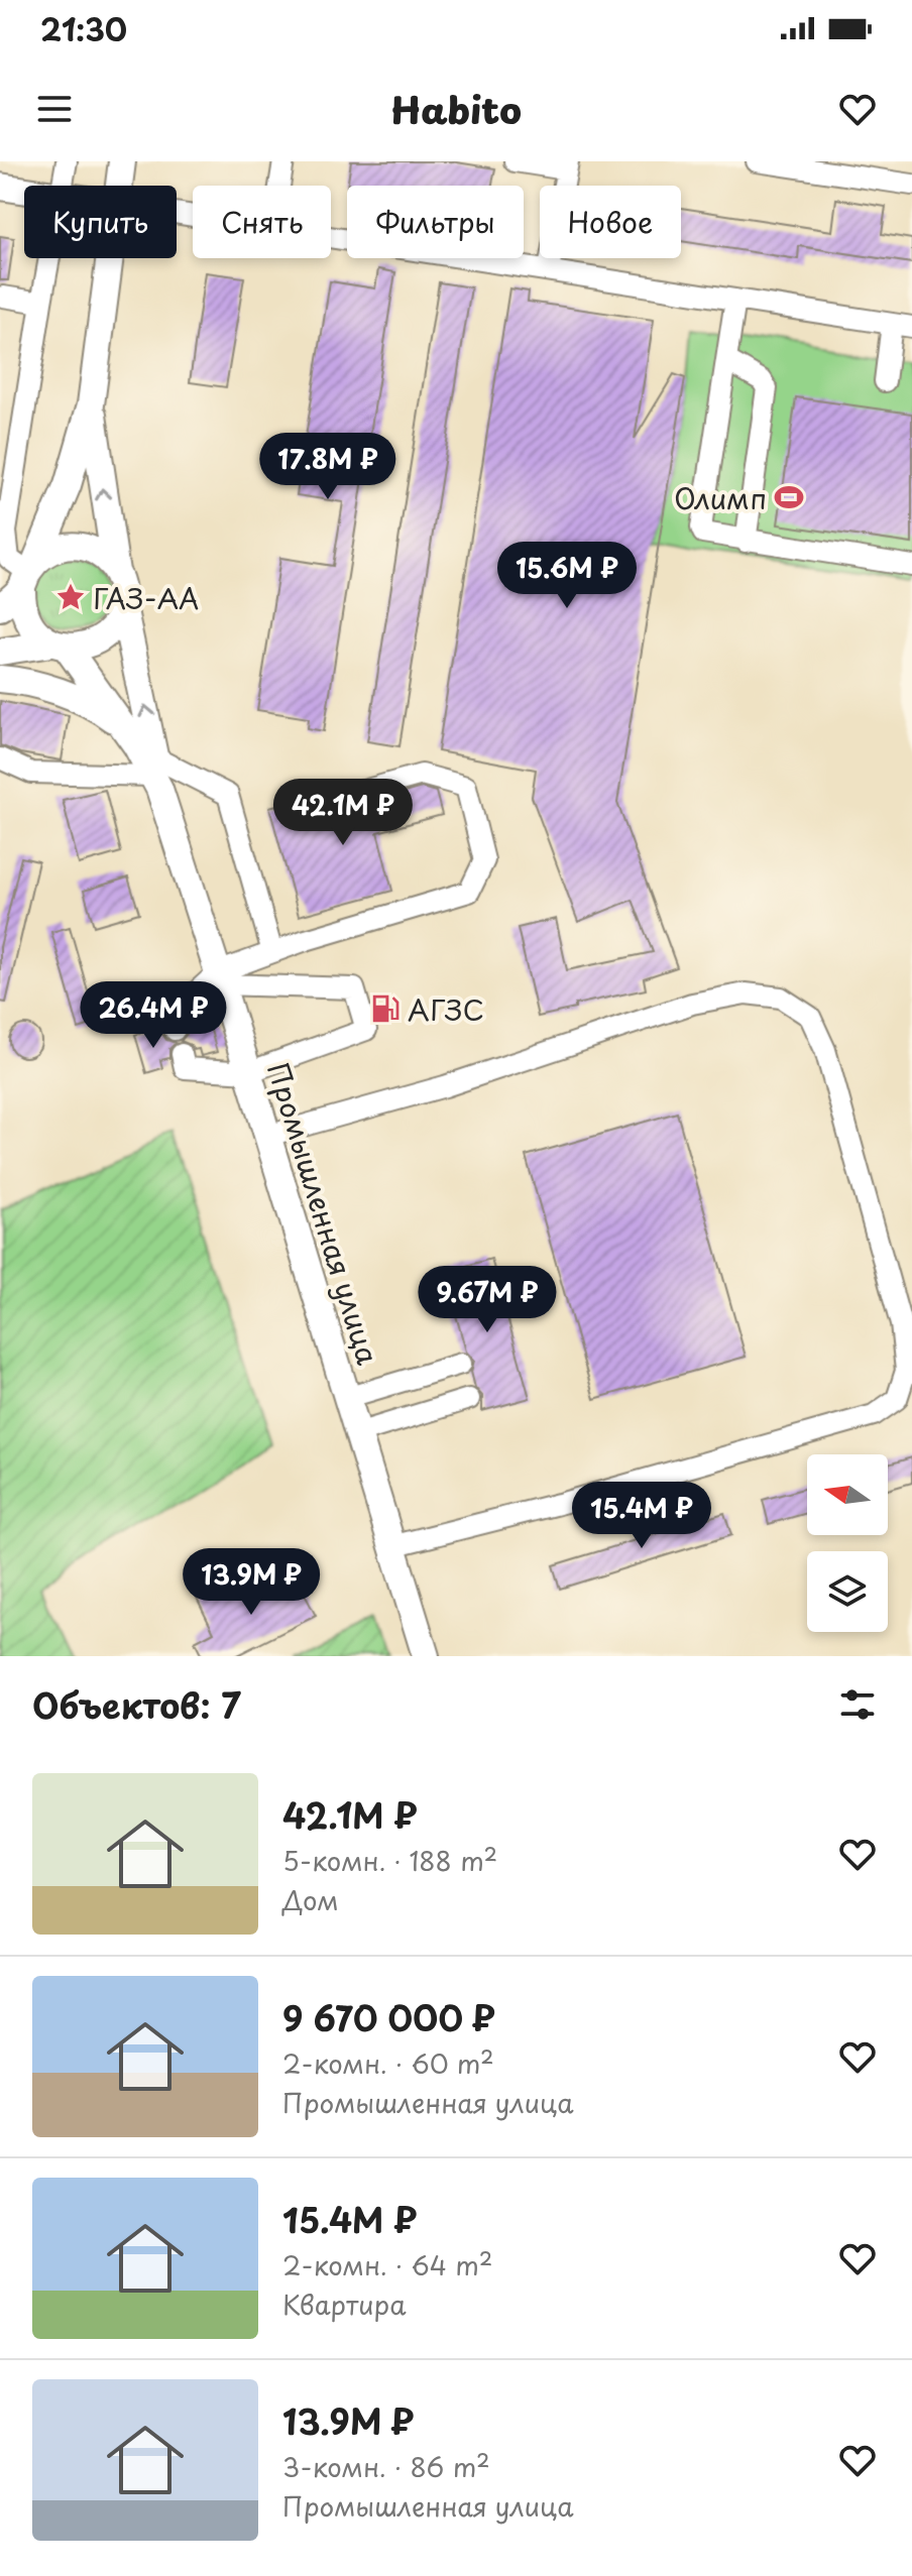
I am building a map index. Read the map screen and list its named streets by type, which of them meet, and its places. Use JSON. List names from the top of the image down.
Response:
{
  "streets": {
    "main road": ["Промышленная улица"]
  },
  "places": {
    "sports": ["Олимп"],
    "place": ["ГАЗ-АА"],
    "fuel station": ["АГЗС"]
  },
  "north": "left",
  "page": {
    "status": "21:30",
    "header": "Habito",
    "chip": [
      "Купить",
      "Снять",
      "Фильтры",
      "Новое"
    ],
    "price": [
      "17.8M ₽",
      "15.6M ₽",
      "42.1M ₽",
      "26.4M ₽",
      "9.67M ₽",
      "15.4M ₽",
      "13.9M ₽"
    ],
    "heading": "Объектов: 7",
    "list": [
      {
        "name": "42.1M ₽",
        "note": "5-комн. · 188 m² · Дом"
      },
      {
        "name": "9 670 000 ₽",
        "note": "2-комн. · 60 m² · Промышленная улица"
      },
      {
        "name": "15.4M ₽",
        "note": "2-комн. · 64 m² · Квартира"
      },
      {
        "name": "13.9M ₽",
        "note": "3-комн. · 86 m² · Промышленная улица"
      }
    ]
  }
}
